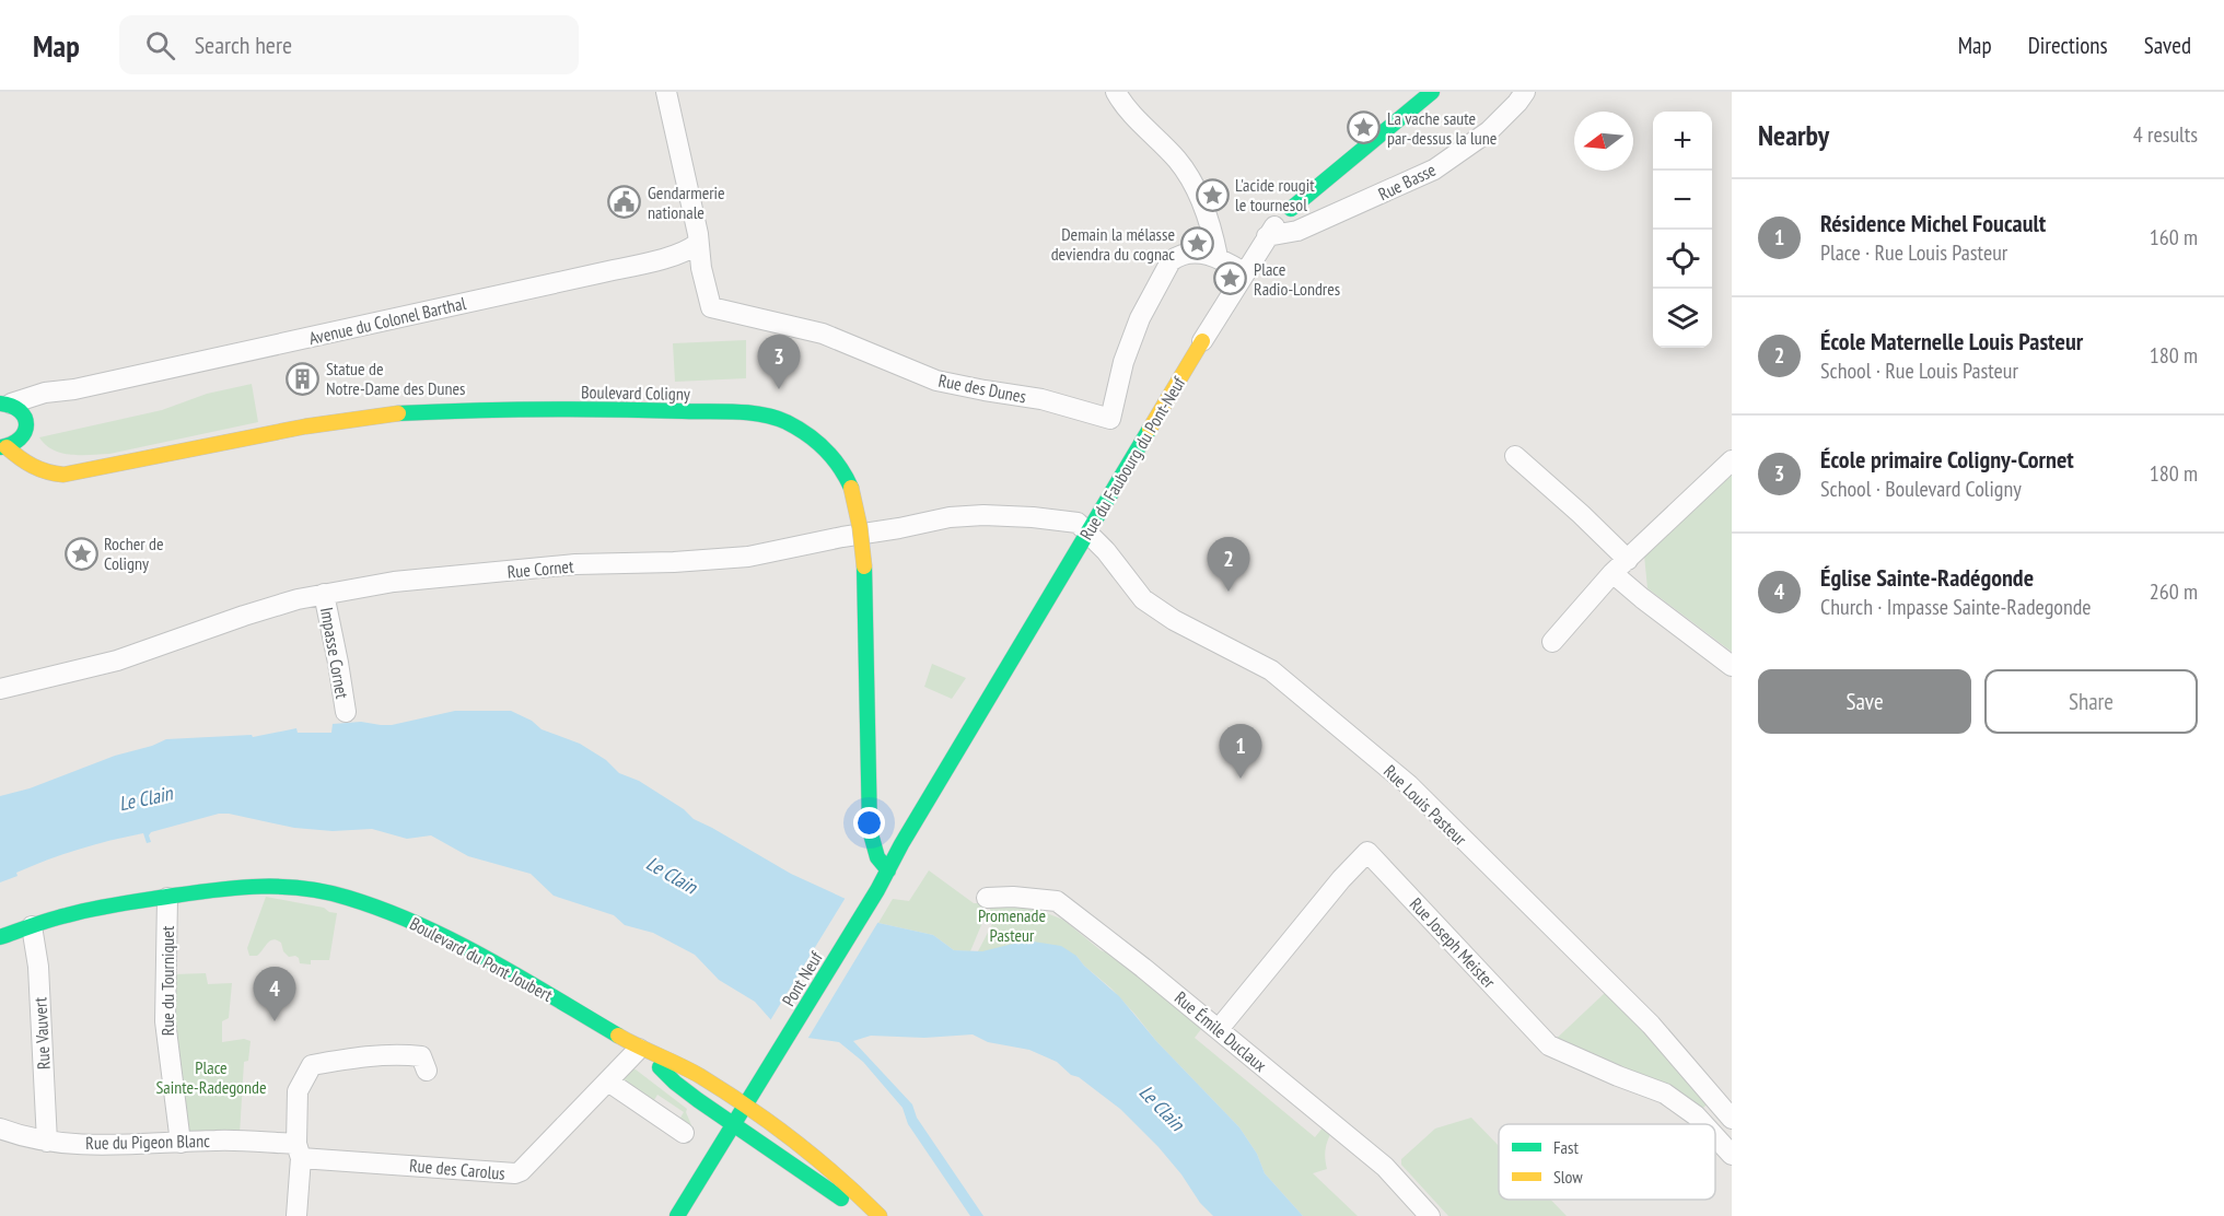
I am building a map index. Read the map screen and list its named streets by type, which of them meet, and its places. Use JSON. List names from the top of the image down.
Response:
{
  "streets": {
    "main road": [
      "Boulevard Coligny",
      "Rue du Faubourg du Pont-Neuf",
      "Boulevard du Pont Joubert",
      "Pont Neuf"
    ],
    "street": [
      "Rue Basse",
      "Avenue du Colonel Barthal",
      "Rue des Dunes",
      "Rue Cornet",
      "Impasse Cornet",
      "Rue Louis Pasteur",
      "Rue Joseph Meister",
      "Rue du Tourniquet",
      "Rue Émile Duclaux",
      "Rue Vauvert",
      "Rue du Pigeon Blanc",
      "Rue des Carolus"
    ]
  },
  "crossings": [
    ["Rue Basse", "Rue du Faubourg du Pont-Neuf"],
    ["Avenue du Colonel Barthal", "Rue des Dunes"],
    ["Avenue du Colonel Barthal", "Boulevard Coligny"],
    ["Boulevard Coligny", "Rue du Faubourg du Pont-Neuf"],
    ["Boulevard Coligny", "Pont Neuf"],
    ["Rue du Faubourg du Pont-Neuf", "Rue Cornet"],
    ["Rue du Faubourg du Pont-Neuf", "Rue Louis Pasteur"],
    ["Rue du Faubourg du Pont-Neuf", "Pont Neuf"],
    ["Rue Cornet", "Impasse Cornet"],
    ["Rue Cornet", "Rue Louis Pasteur"],
    ["Rue Joseph Meister", "Rue Émile Duclaux"],
    ["Boulevard du Pont Joubert", "Pont Neuf"],
    ["Boulevard du Pont Joubert", "Rue du Tourniquet"],
    ["Boulevard du Pont Joubert", "Rue Vauvert"],
    ["Boulevard du Pont Joubert", "Rue des Carolus"],
    ["Rue du Tourniquet", "Rue du Pigeon Blanc"],
    ["Rue Vauvert", "Rue du Pigeon Blanc"],
    ["Rue du Pigeon Blanc", "Rue des Carolus"]
  ],
  "water": ["Le Clain"],
  "parks": ["Promenade Pasteur", "Place Sainte-Radegonde"],
  "places": {
    "place": [
      "La vache saute par-dessus la lune",
      "L'acide rougit le tournesol",
      "Demain la mélasse deviendra du cognac",
      "Place Radio-Londres",
      "Rocher de Coligny"
    ],
    "public building": ["Gendarmerie nationale"],
    "building": ["Statue de Notre-Dame des Dunes"]
  },
  "legend": ["Fast", "Slow"],
  "north": "left",
  "page": {
    "header": "Map",
    "search": "Search here",
    "nav": ["Map", "Directions", "Saved"],
    "heading": ["Nearby", "4 results"],
    "map_buttons": ["+", "−"],
    "list": [
      {
        "mark": "1",
        "name": "Résidence Michel Foucault",
        "note": "Place · Rue Louis Pasteur",
        "value": "160 m"
      },
      {
        "mark": "2",
        "name": "École Maternelle Louis Pasteur",
        "note": "School · Rue Louis Pasteur",
        "value": "180 m"
      },
      {
        "mark": "3",
        "name": "École primaire Coligny-Cornet",
        "note": "School · Boulevard Coligny",
        "value": "180 m"
      },
      {
        "mark": "4",
        "name": "Église Sainte-Radégonde",
        "note": "Church · Impasse Sainte-Radegonde",
        "value": "260 m"
      }
    ],
    "pins": [
      "3",
      "2",
      "1",
      "4"
    ],
    "buttons": ["Save", "Share"]
  }
}
